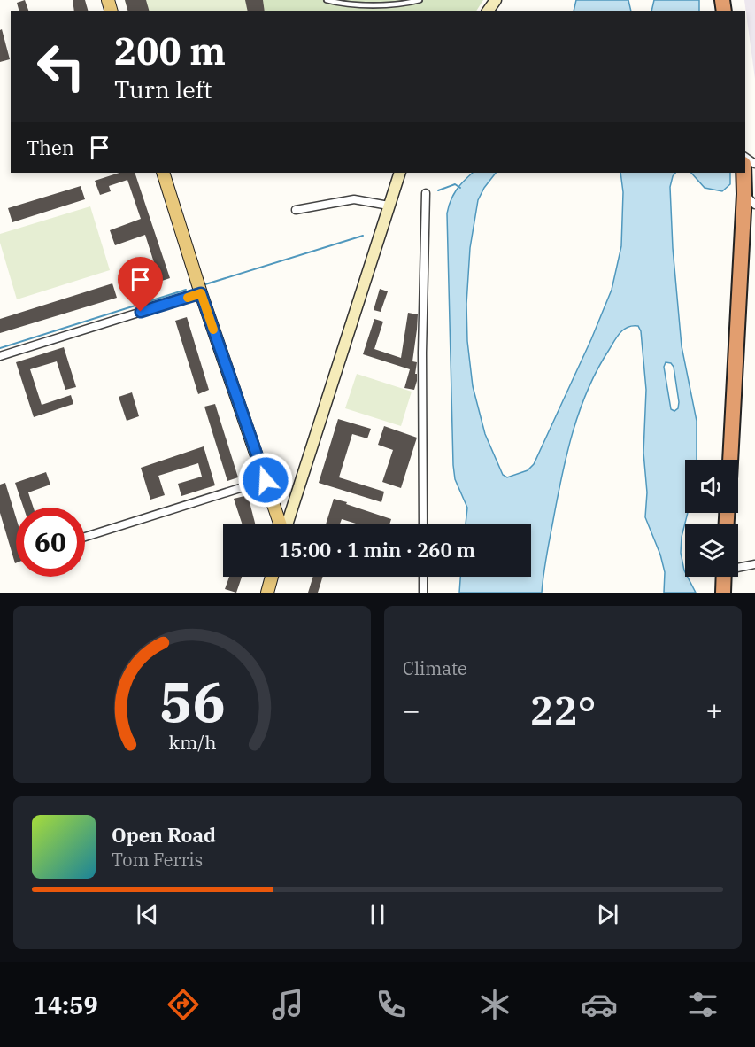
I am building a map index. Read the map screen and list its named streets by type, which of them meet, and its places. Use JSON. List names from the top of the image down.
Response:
{
  "page": {
    "turn": ["200 m", "Turn left"],
    "then": "Then",
    "limit": "60",
    "trip": "15:00 · 1 min · 260 m",
    "tile": "Climate",
    "heat": ["−", "22°", "+"],
    "song": ["Open Road", "Tom Ferris"],
    "tabs": "14:59",
    "gauge": ["56", "km/h"]
  }
}
